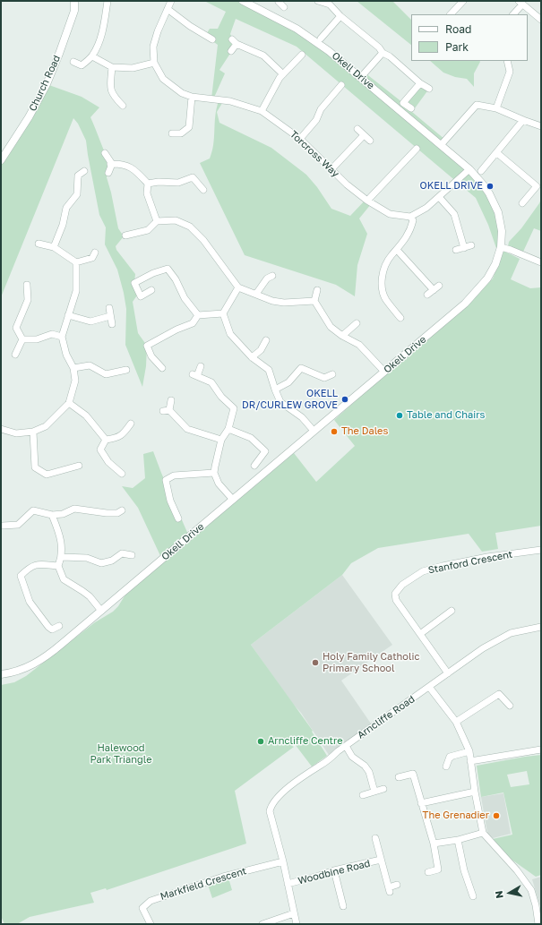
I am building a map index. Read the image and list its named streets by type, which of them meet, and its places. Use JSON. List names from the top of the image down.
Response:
{
  "streets": {
    "street": [
      "Okell Drive",
      "Church Road",
      "Torcross Way",
      "Stanford Crescent",
      "Arncliffe Road",
      "Woodbine Road",
      "Markfield Crescent"
    ]
  },
  "crossings": [
    ["Stanford Crescent", "Arncliffe Road"],
    ["Arncliffe Road", "Woodbine Road"],
    ["Arncliffe Road", "Markfield Crescent"]
  ],
  "parks": ["Halewood Park Triangle"],
  "places": [
    "OKELL DRIVE",
    "OKELL DR/CURLEW GROVE",
    "Table and Chairs",
    "The Dales",
    "Holy Family Catholic Primary School",
    "Arncliffe Centre",
    "The Grenadier"
  ],
  "legend": ["Road", "Park"],
  "north": "left"
}
